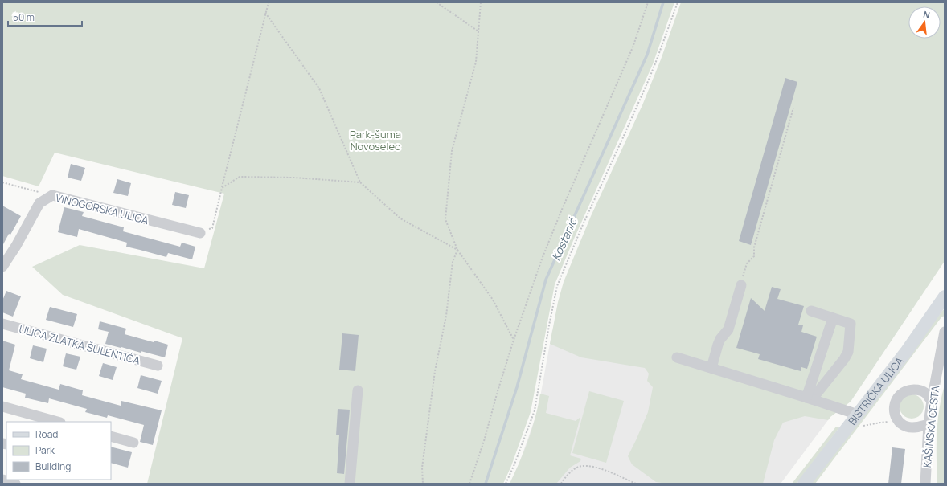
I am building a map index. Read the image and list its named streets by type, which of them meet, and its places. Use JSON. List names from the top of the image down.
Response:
{
  "streets": {
    "main road": ["BISTRIČKA ULICA"],
    "street": ["VINOGORSKA ULICA", "ULICA ZLATKA ŠULENTIĆA", "KAŠINSKA CESTA"]
  },
  "water": ["Kostanić"],
  "parks": ["Park-šuma Novoselec"],
  "legend": ["Road", "Park", "Building"],
  "scale_bar": "50 m",
  "north": "top"
}
